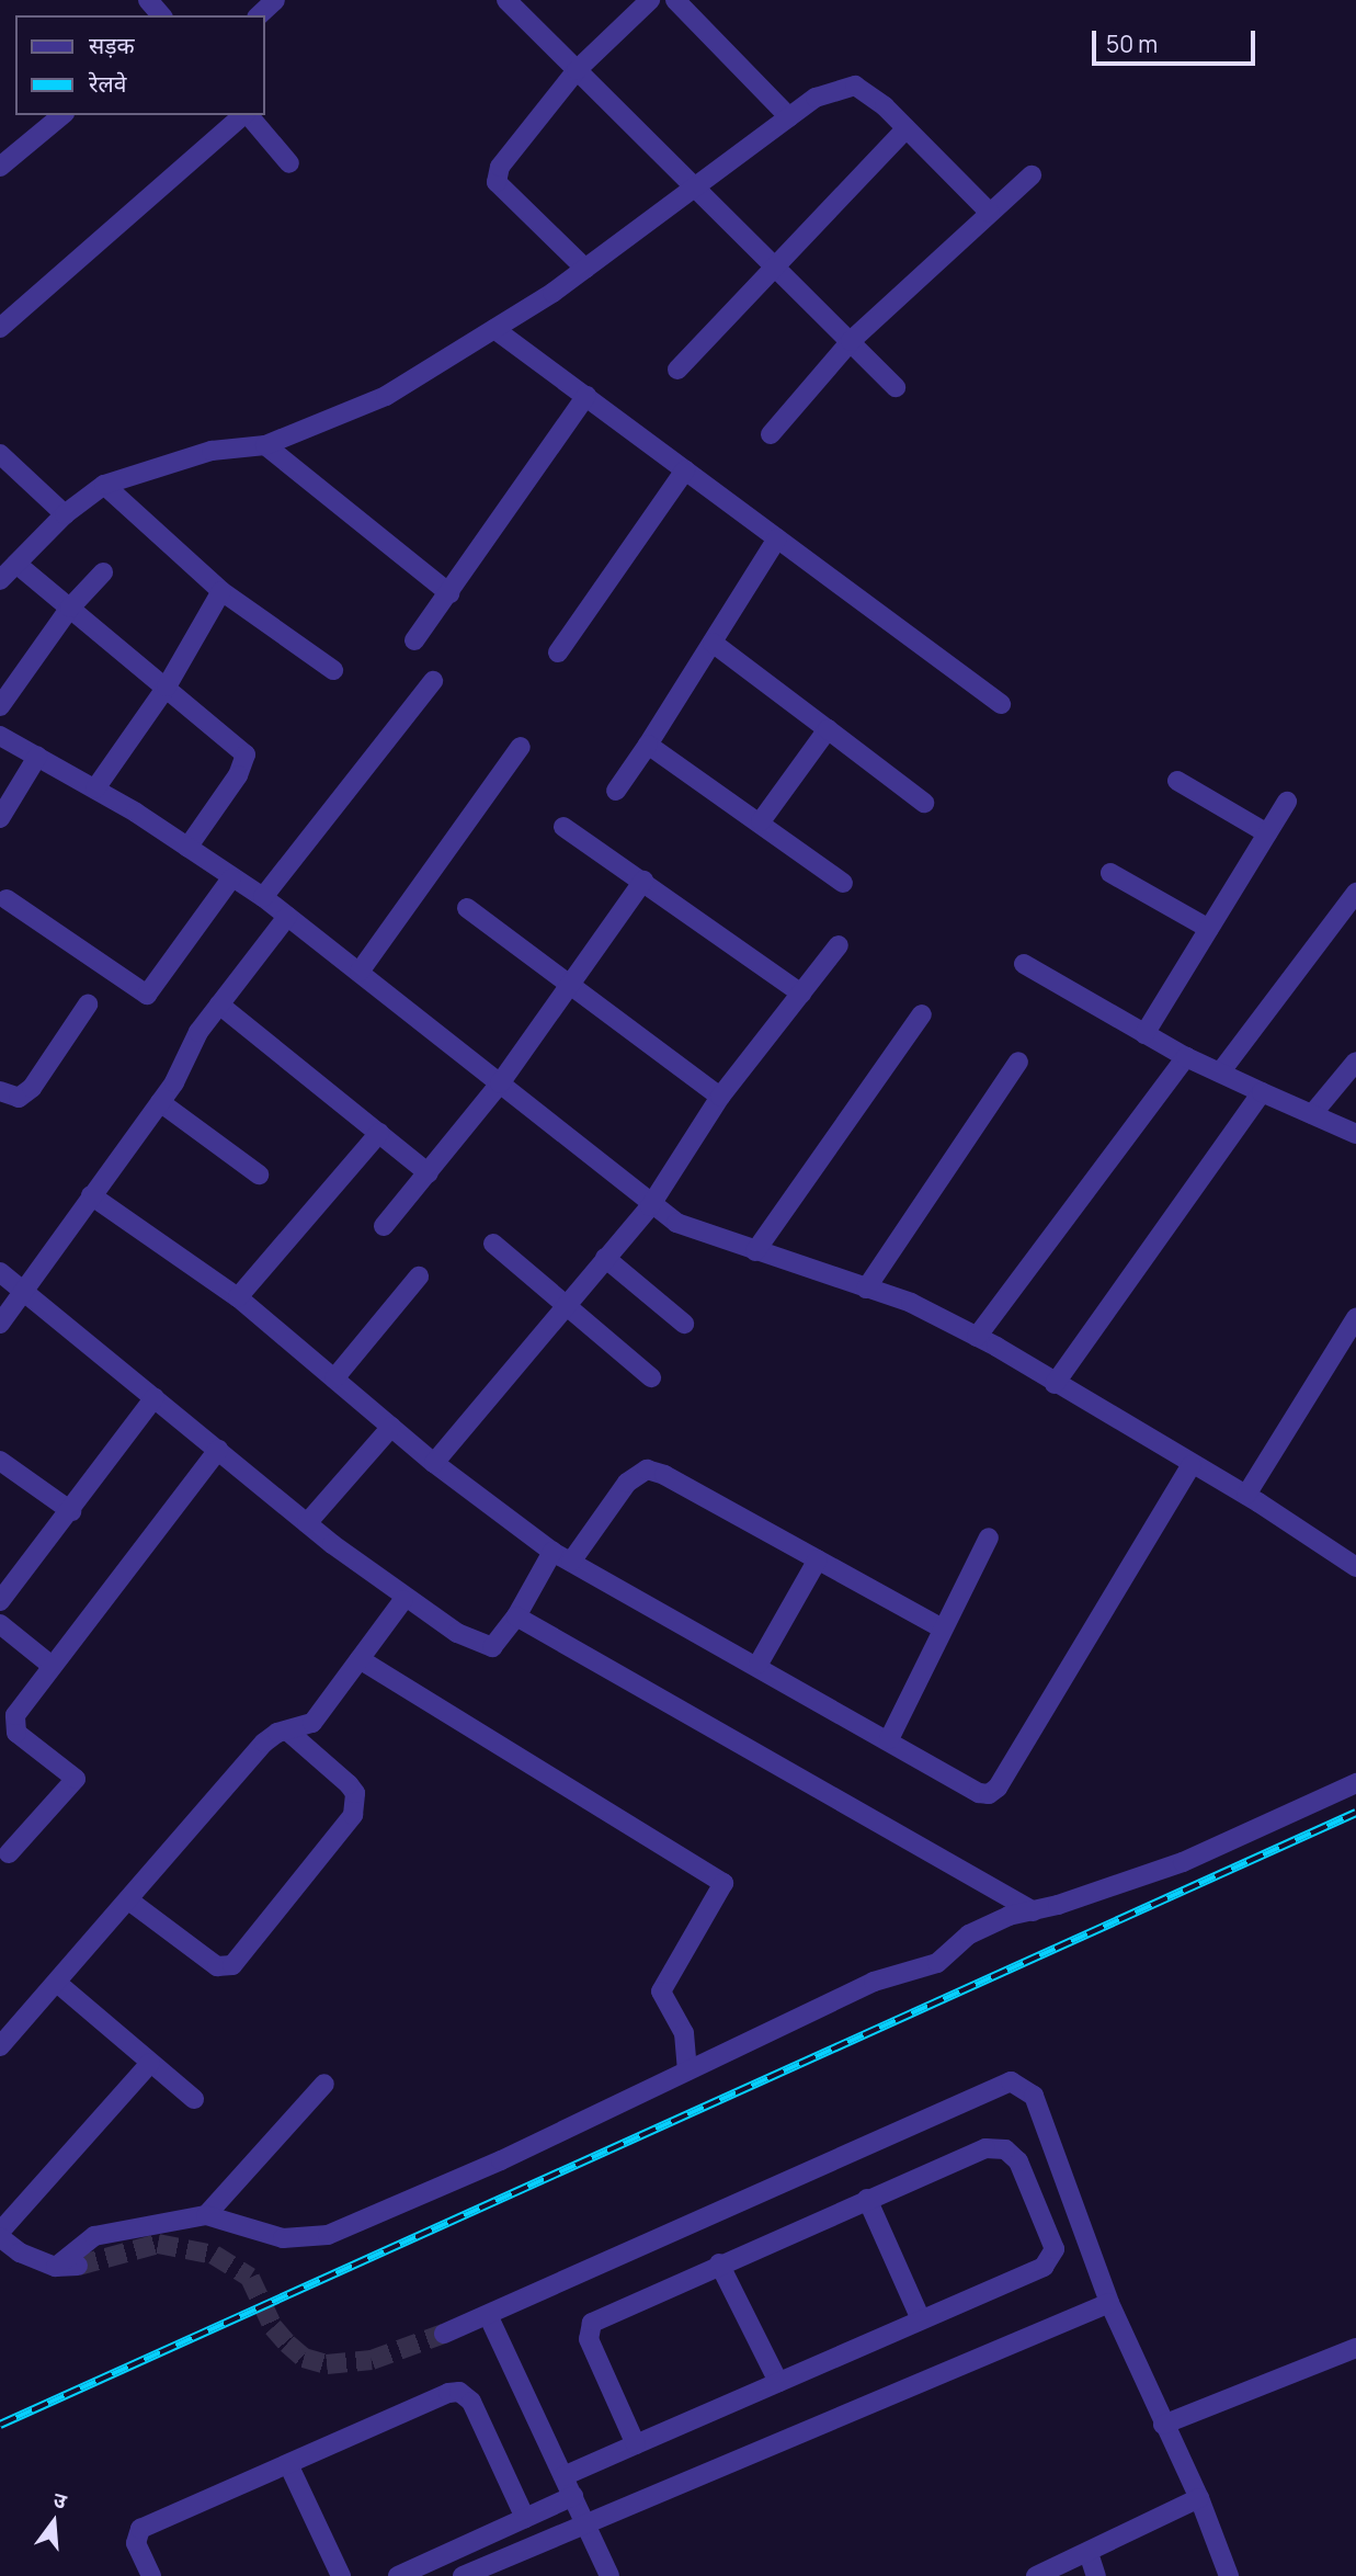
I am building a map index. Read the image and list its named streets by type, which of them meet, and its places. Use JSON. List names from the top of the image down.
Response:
{
  "legend": ["सड़क", "रेलवे"],
  "scale_bar": "50 m",
  "north": "top"
}
